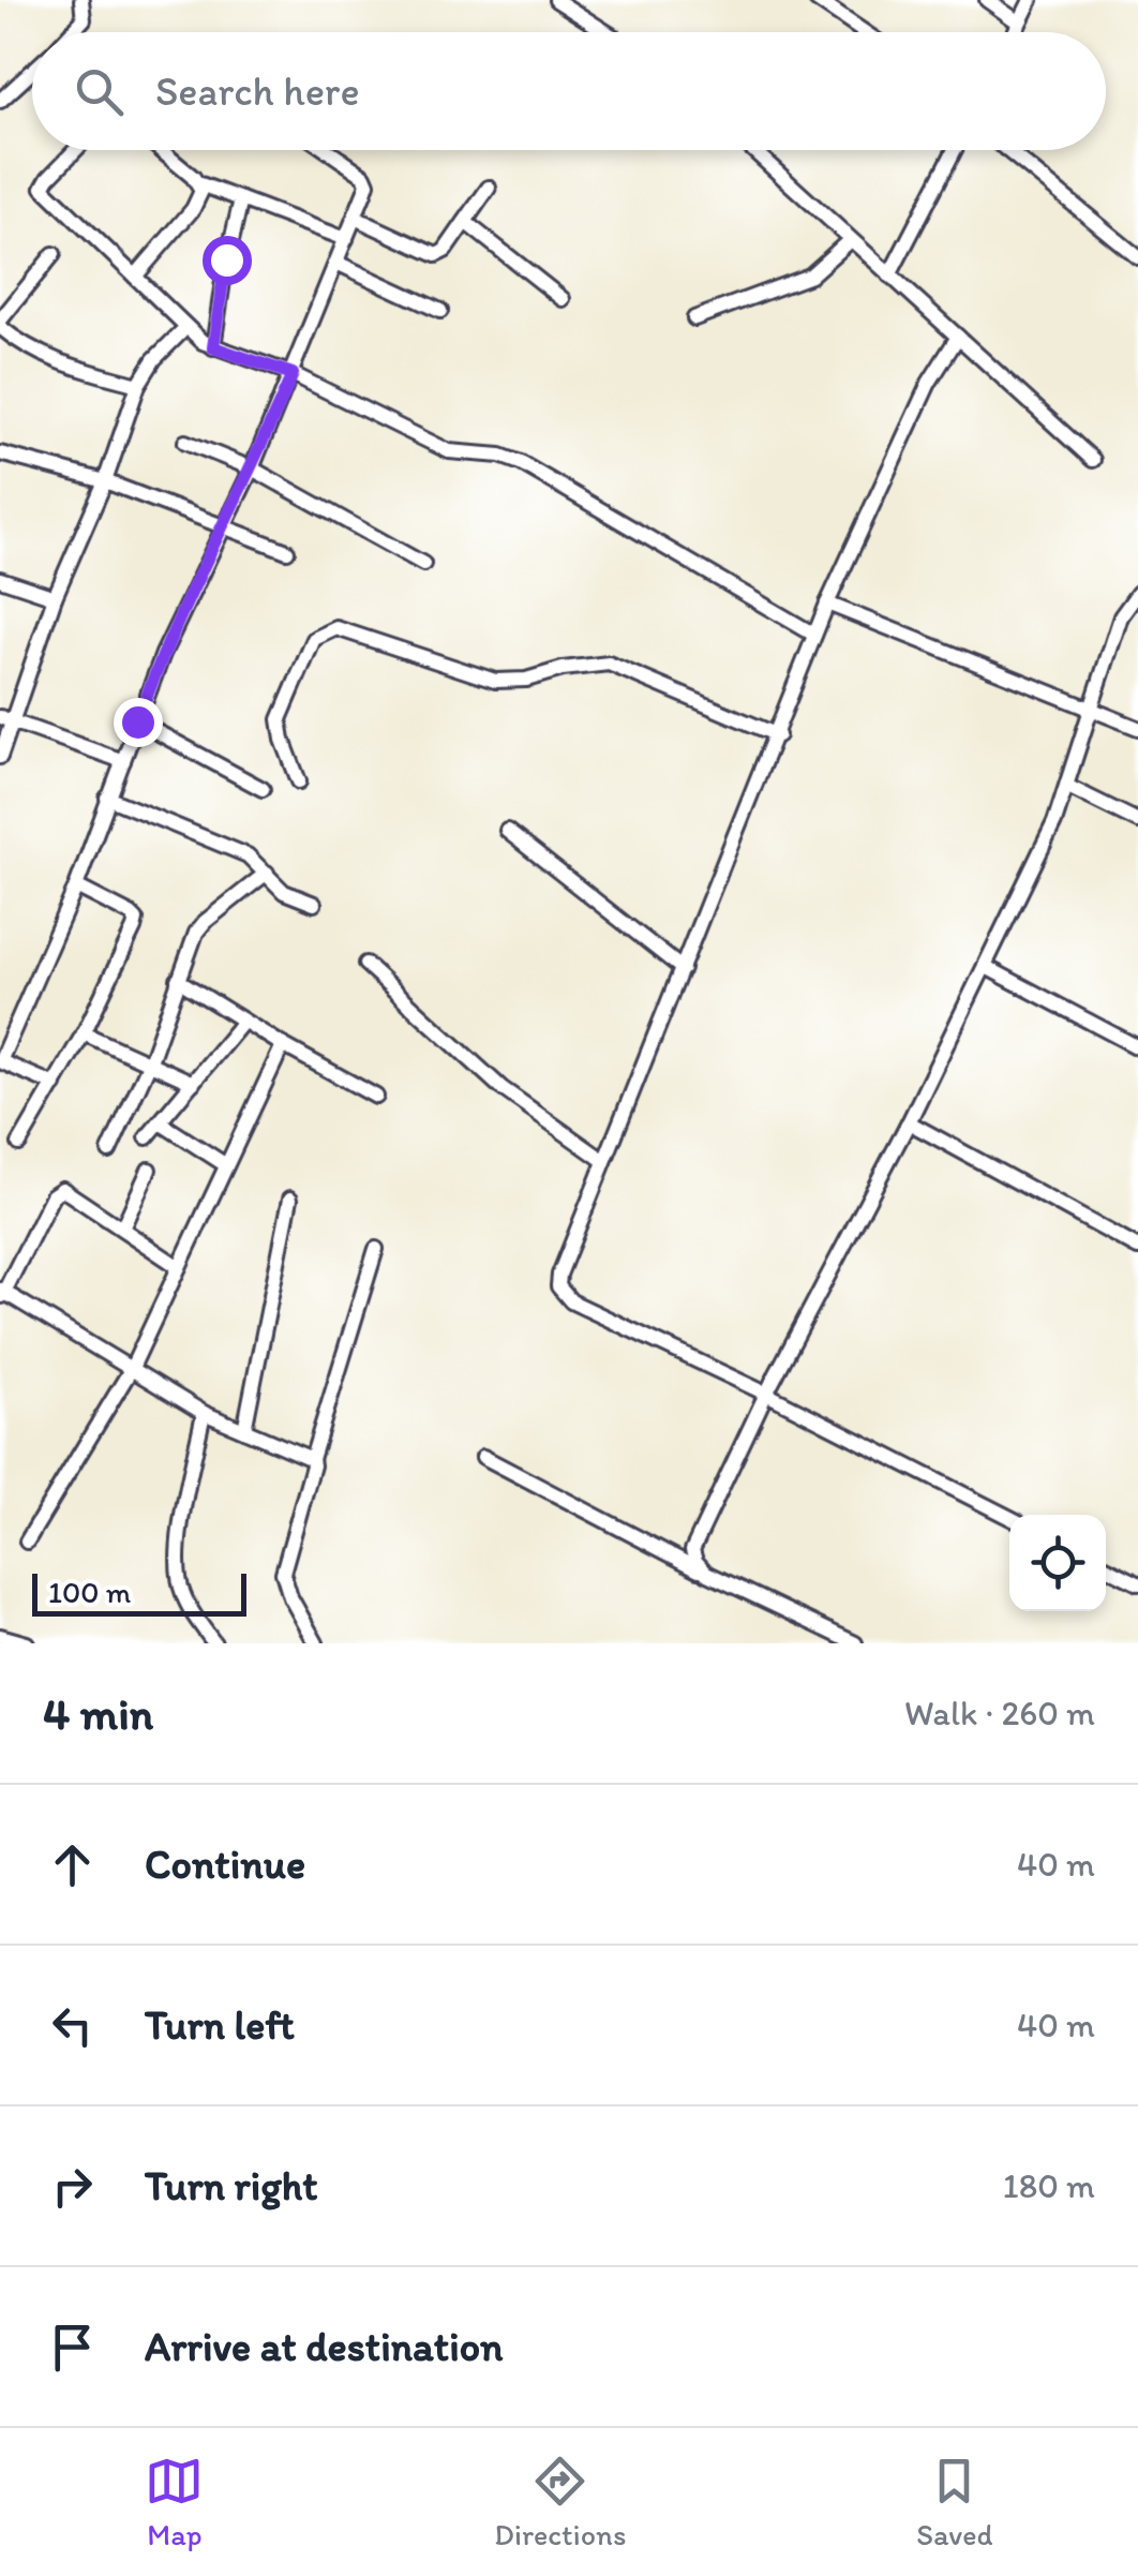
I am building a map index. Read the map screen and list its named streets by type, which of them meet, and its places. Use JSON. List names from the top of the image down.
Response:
{
  "scale_bar": "100 m",
  "page": {
    "search": "Search here",
    "scale": "100 m",
    "heading": ["4 min", "Walk · 260 m"],
    "list": [
      ["Continue", "40 m"],
      ["Turn left", "40 m"],
      ["Turn right", "180 m"],
      "Arrive at destination"
    ],
    "nav": ["Map", "Directions", "Saved"]
  }
}
